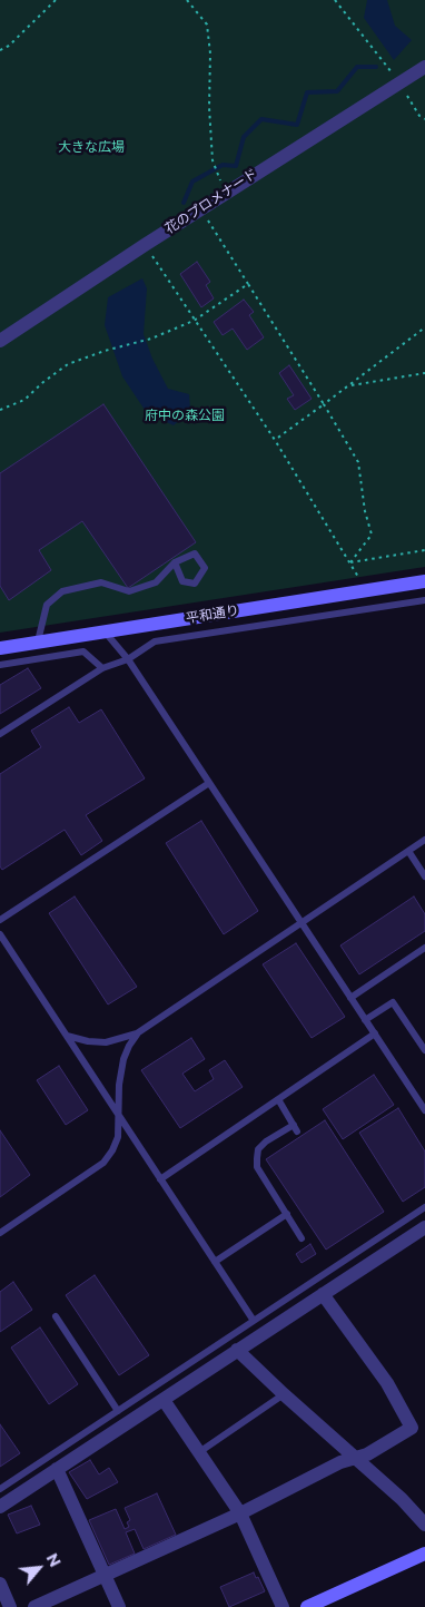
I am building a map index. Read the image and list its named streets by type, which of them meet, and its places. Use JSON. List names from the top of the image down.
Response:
{
  "streets": {
    "street": ["花のプロメナード", "平和通り"]
  },
  "parks": ["大きな広場", "府中の森公園"],
  "north": "top right"
}
